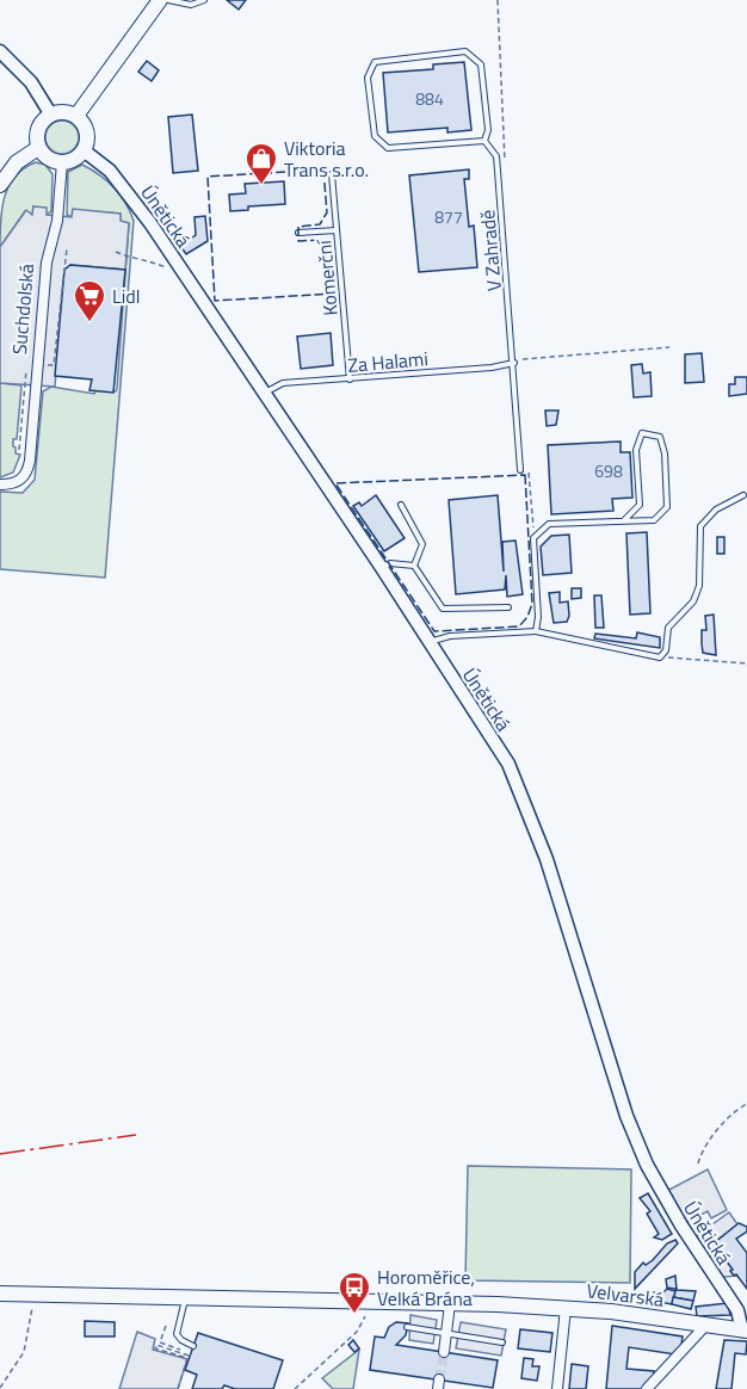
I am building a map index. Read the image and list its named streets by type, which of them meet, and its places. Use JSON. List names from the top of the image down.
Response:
{
  "streets": {
    "main road": ["Velvarská"],
    "street": ["Únětická", "Suchdolská"],
    "lane": ["V Zahradě", "Komerční", "Za Halami"]
  },
  "crossings": [
    ["Únětická", "Suchdolská"],
    ["Únětická", "Za Halami"],
    ["Únětická", "Velvarská"],
    ["V Zahradě", "Za Halami"],
    ["Komerční", "Za Halami"]
  ],
  "places": {
    "shop": ["Viktoria Trans s.r.o."],
    "supermarket": ["Lidl"],
    "bus stop": ["Horoměřice, Velká Brána"]
  },
  "house_numbers": ["884", "877", "698"]
}
